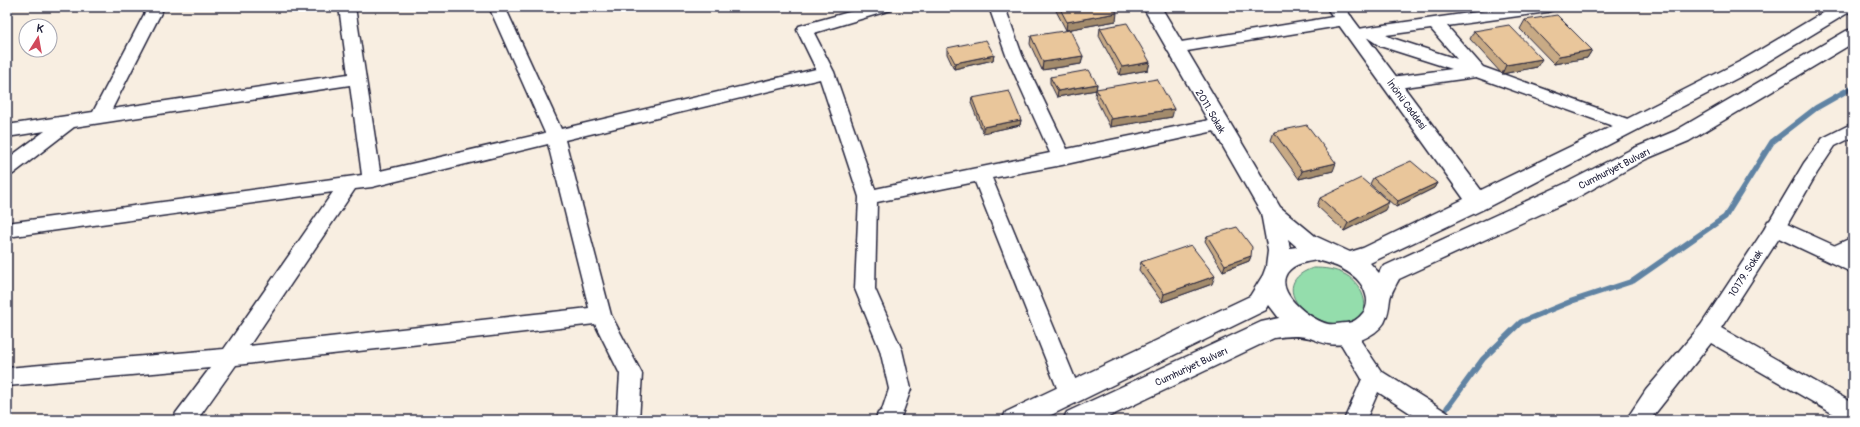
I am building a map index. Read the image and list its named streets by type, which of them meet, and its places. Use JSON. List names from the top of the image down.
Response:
{
  "streets": {
    "main road": ["İnönü Caddesi", "2011. Sokak", "Cumhuriyet Bulvarı"],
    "street": ["10179. Sokak"]
  },
  "north": "top"
}
